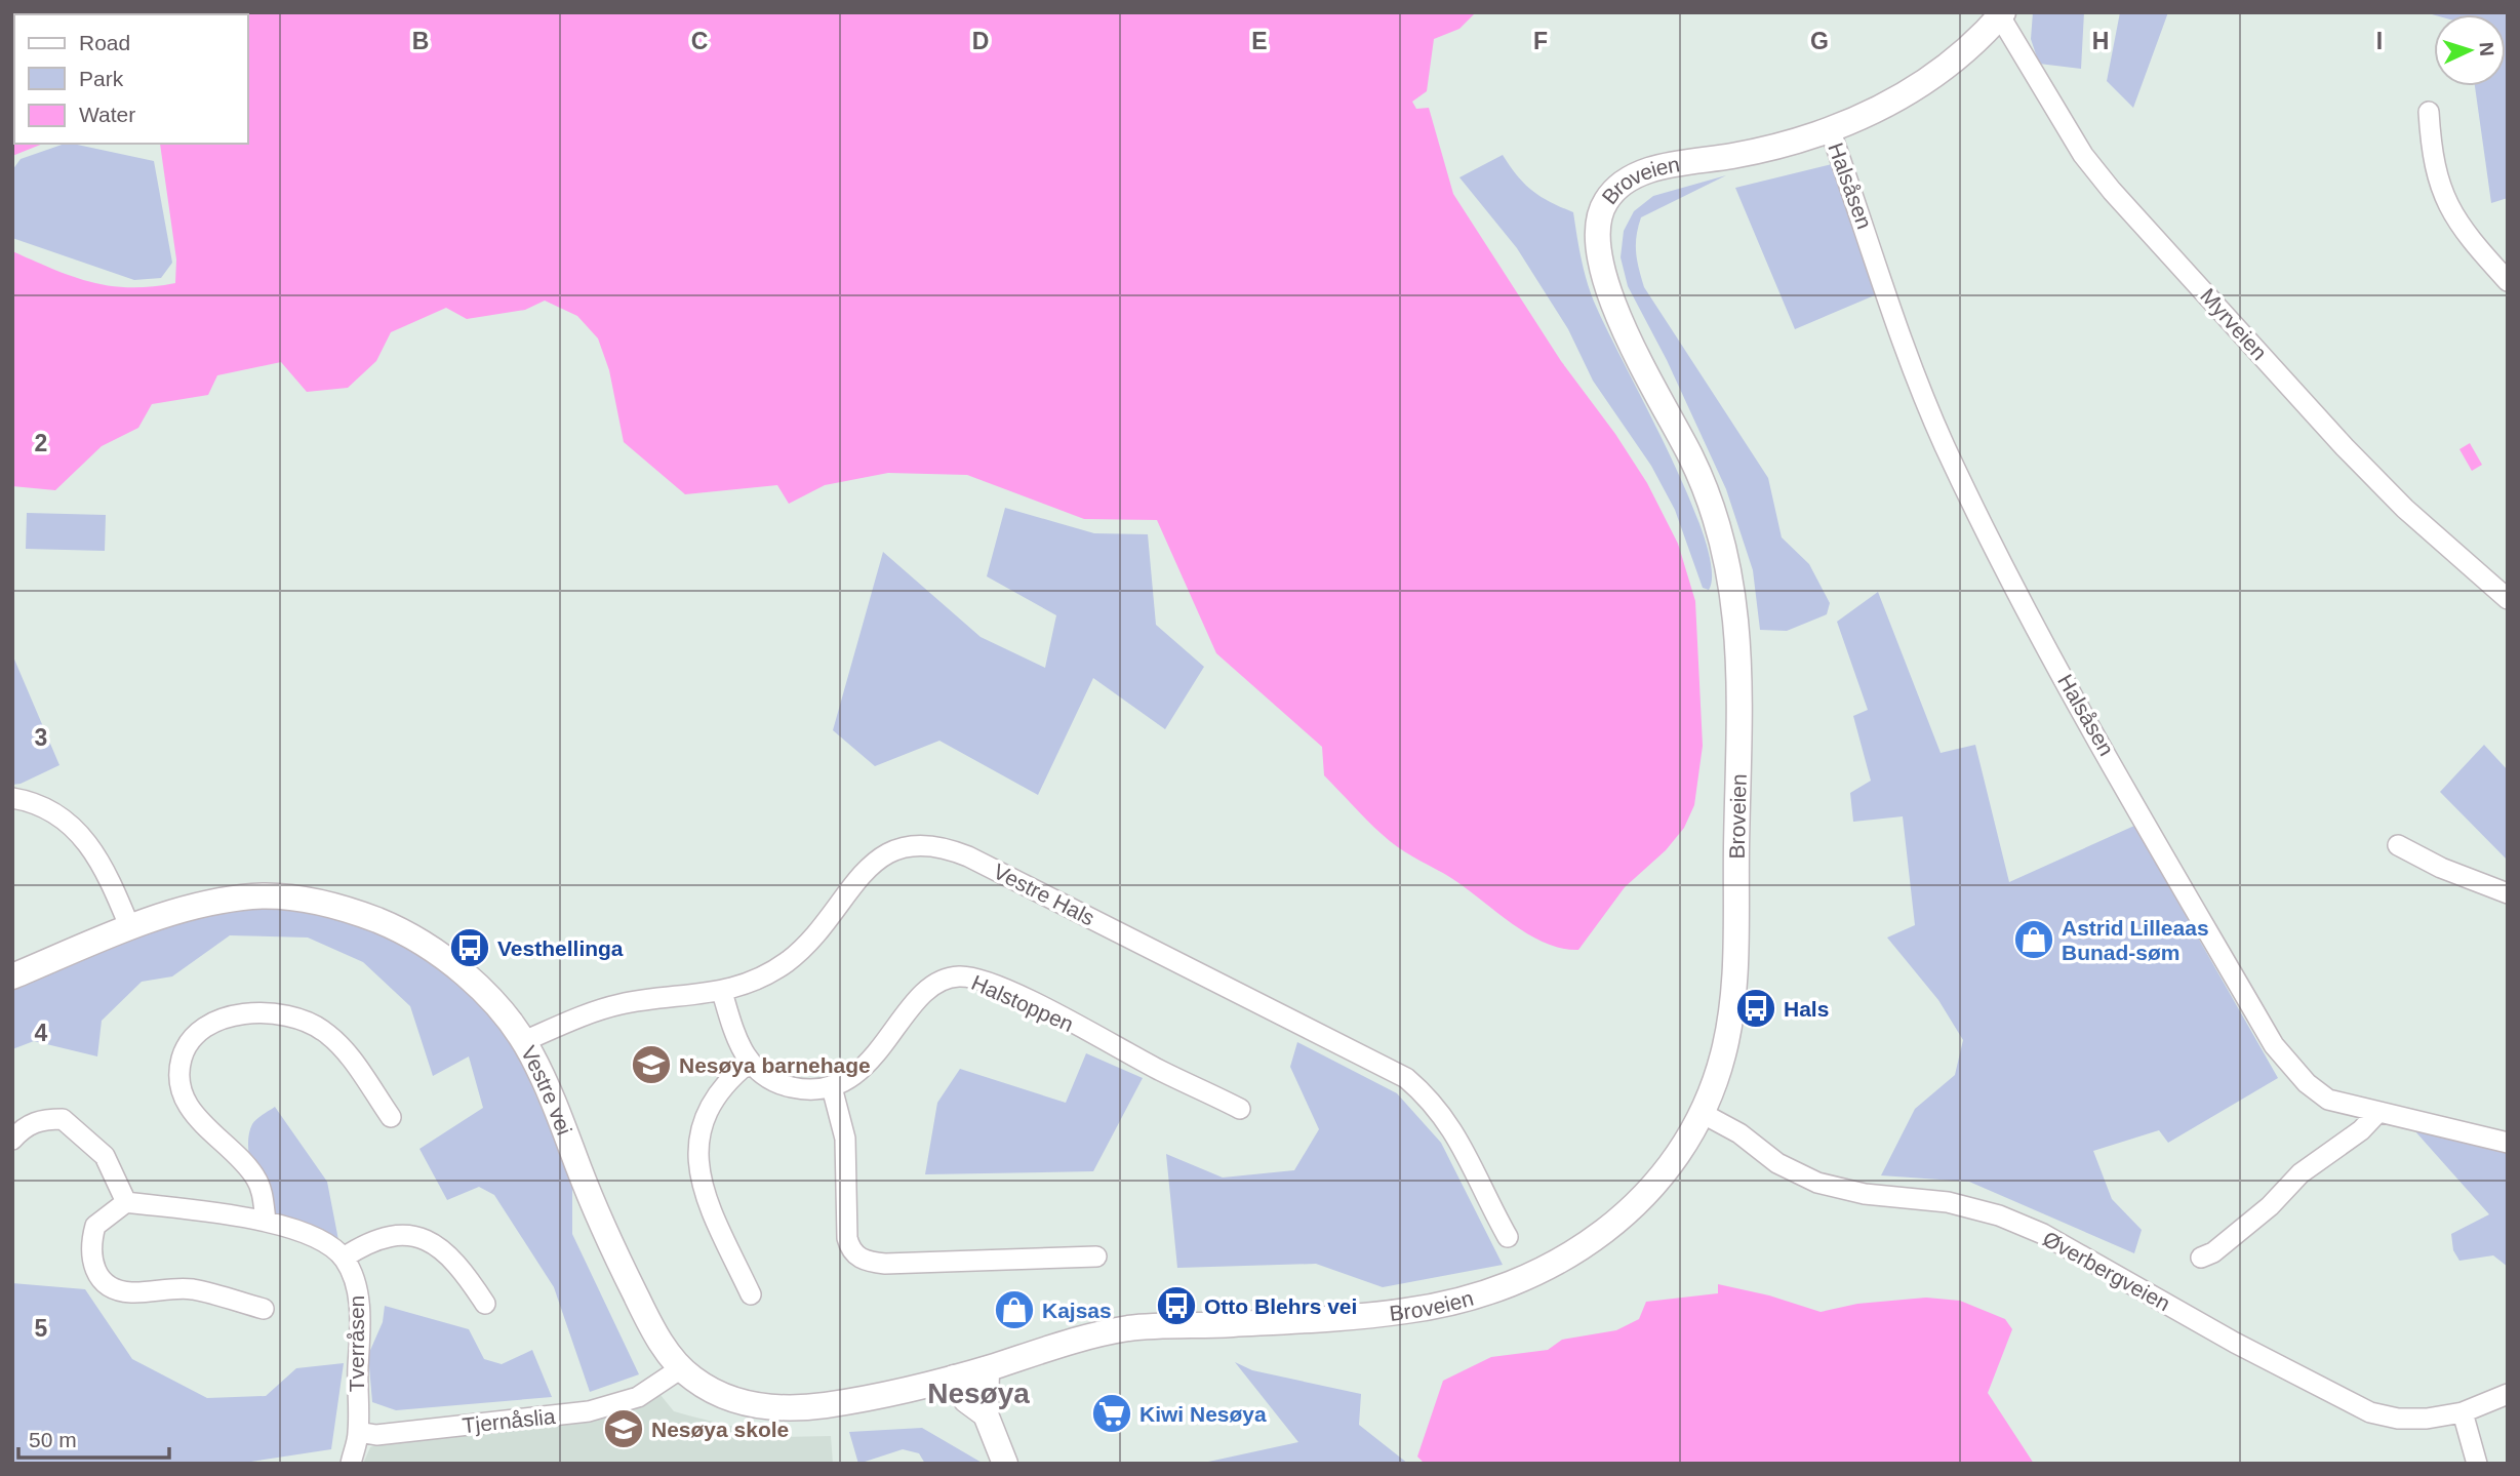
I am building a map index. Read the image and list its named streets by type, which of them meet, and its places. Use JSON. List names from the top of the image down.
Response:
{
  "streets": {
    "street": [
      "Broveien",
      "Halsåsen",
      "Myrveien",
      "Vestre Hals",
      "Halstoppen",
      "Vestre vei",
      "Øverbergveien",
      "Tverråsen",
      "Tjernåslia"
    ]
  },
  "crossings": [
    ["Broveien", "Halsåsen"],
    ["Broveien", "Myrveien"],
    ["Broveien", "Vestre vei"],
    ["Broveien", "Øverbergveien"],
    ["Vestre Hals", "Vestre vei"],
    ["Vestre vei", "Tjernåslia"],
    ["Tverråsen", "Tjernåslia"]
  ],
  "districts": ["Nesøya"],
  "places": {
    "shop": ["Astrid Lilleaas Bunad-søm", "Kajsas"],
    "bus stop": ["Vesthellinga", "Hals", "Otto Blehrs vei"],
    "school or university": ["Nesøya barnehage", "Nesøya skole"],
    "supermarket": ["Kiwi Nesøya"]
  },
  "legend": ["Road", "Park", "Water"],
  "scale_bar": "50 m",
  "north": "right",
  "grid": {
    "columns": [
      "B",
      "C",
      "D",
      "E",
      "F",
      "G",
      "H",
      "I"
    ],
    "rows": [
      "2",
      "3",
      "4",
      "5"
    ]
  }
}
